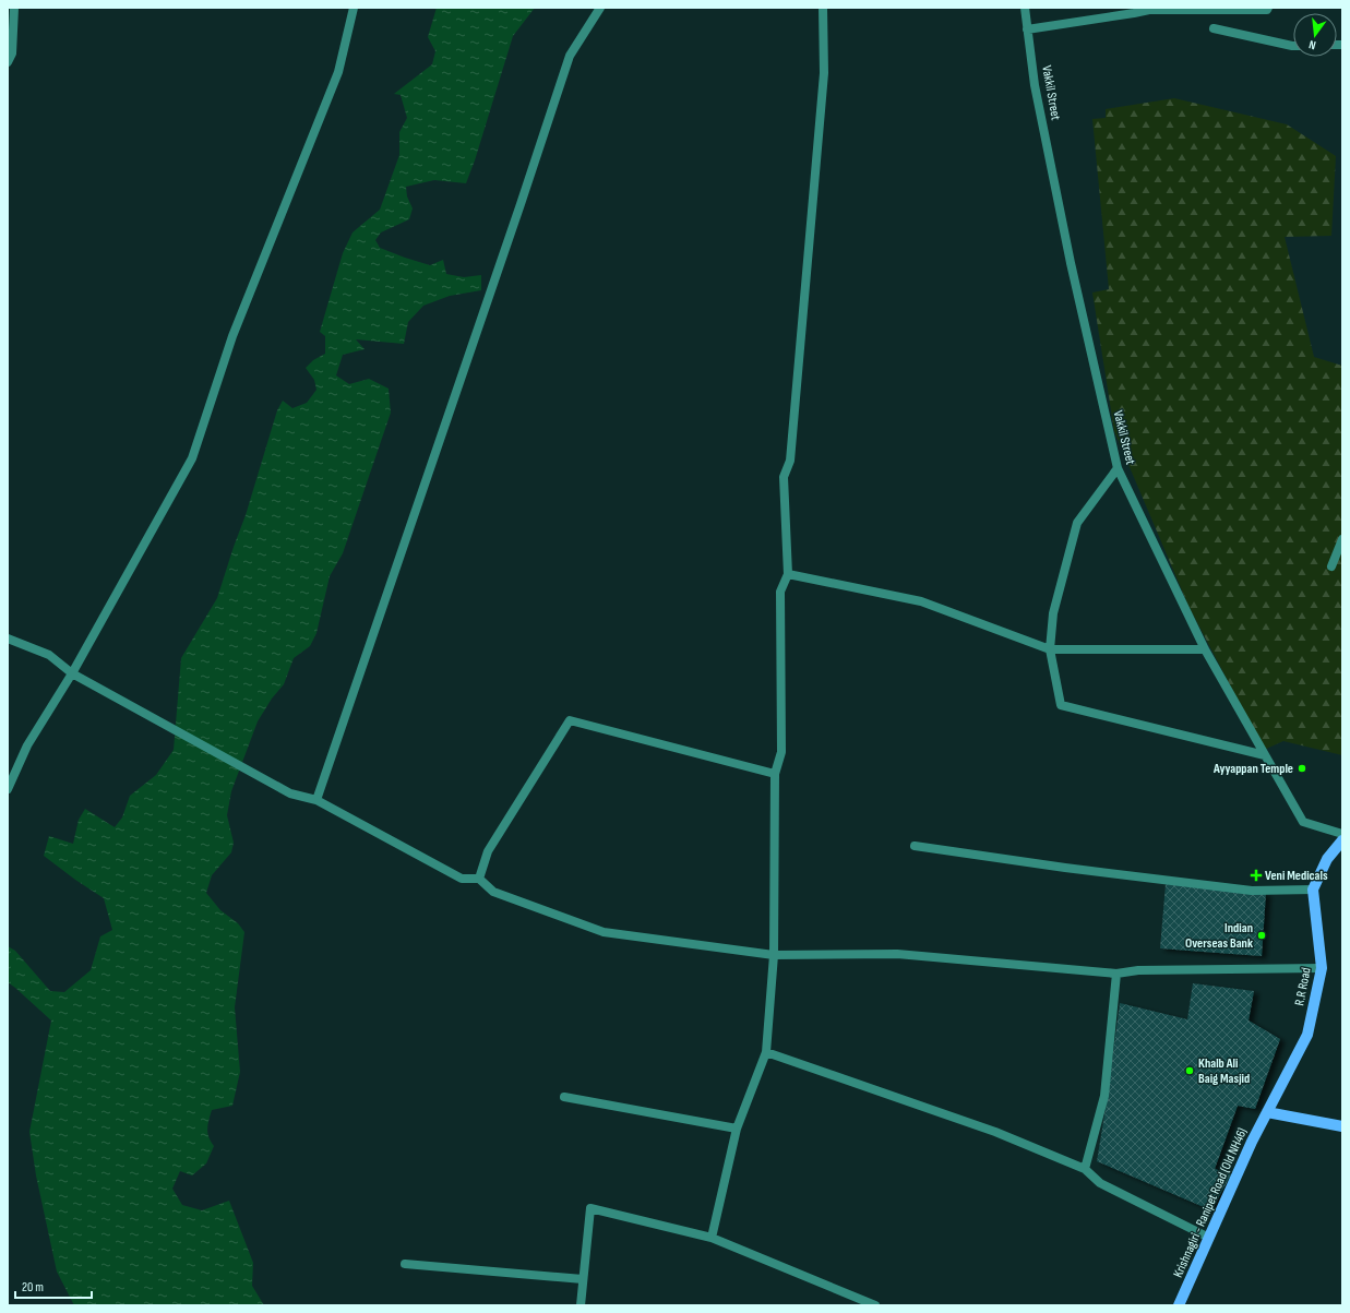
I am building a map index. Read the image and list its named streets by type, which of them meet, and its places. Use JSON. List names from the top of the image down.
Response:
{
  "streets": {
    "main road": ["R.R Road", "Krishnagiri - Ranipet Road (Old NH46)"],
    "street": ["Vakkil Street"]
  },
  "crossings": [
    ["R.R Road", "Krishnagiri - Ranipet Road (Old NH46)"]
  ],
  "places": {
    "other": ["Ayyappan Temple", "Indian Overseas Bank", "Khalb Ali Baig Masjid"],
    "health": ["Veni Medicals"]
  },
  "scale_bar": "20 m",
  "north": "bottom"
}
